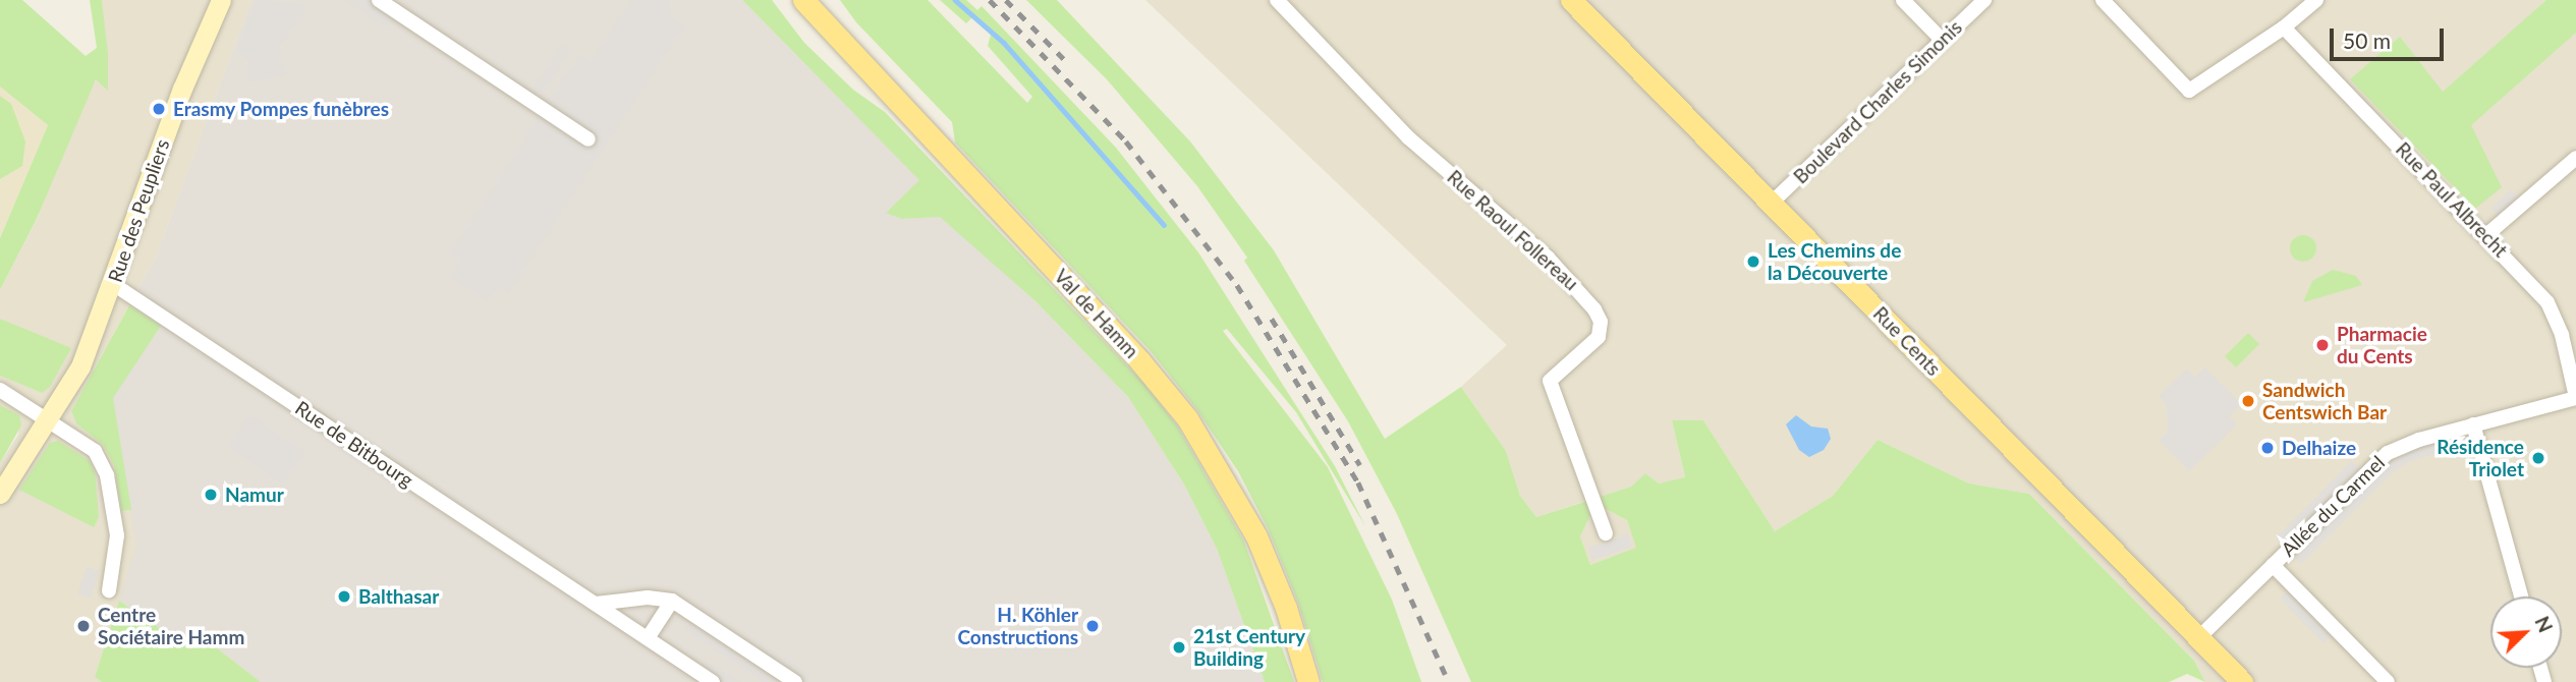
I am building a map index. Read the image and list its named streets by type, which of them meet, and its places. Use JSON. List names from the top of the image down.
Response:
{
  "streets": {
    "main road": ["Val de Hamm", "Rue Cents"],
    "street": [
      "Boulevard Charles Simonis",
      "Rue Paul Albrecht",
      "Rue des Peupliers",
      "Rue Raoul Follereau",
      "Rue de Bitbourg",
      "Allée du Carmel"
    ]
  },
  "crossings": [
    ["Boulevard Charles Simonis", "Rue Cents"],
    ["Rue Paul Albrecht", "Allée du Carmel"],
    ["Rue des Peupliers", "Rue de Bitbourg"],
    ["Rue Cents", "Allée du Carmel"]
  ],
  "places": [
    "Erasmy Pompes funèbres",
    "Les Chemins de la Découverte",
    "Pharmacie du Cents",
    "Sandwich Centswich Bar",
    "Delhaize",
    "Résidence Triolet",
    "Namur",
    "Balthasar",
    "Centre Sociétaire Hamm",
    "H. Köhler Constructions",
    "21st Century Building"
  ],
  "scale_bar": "50 m",
  "north": "top right"
}
